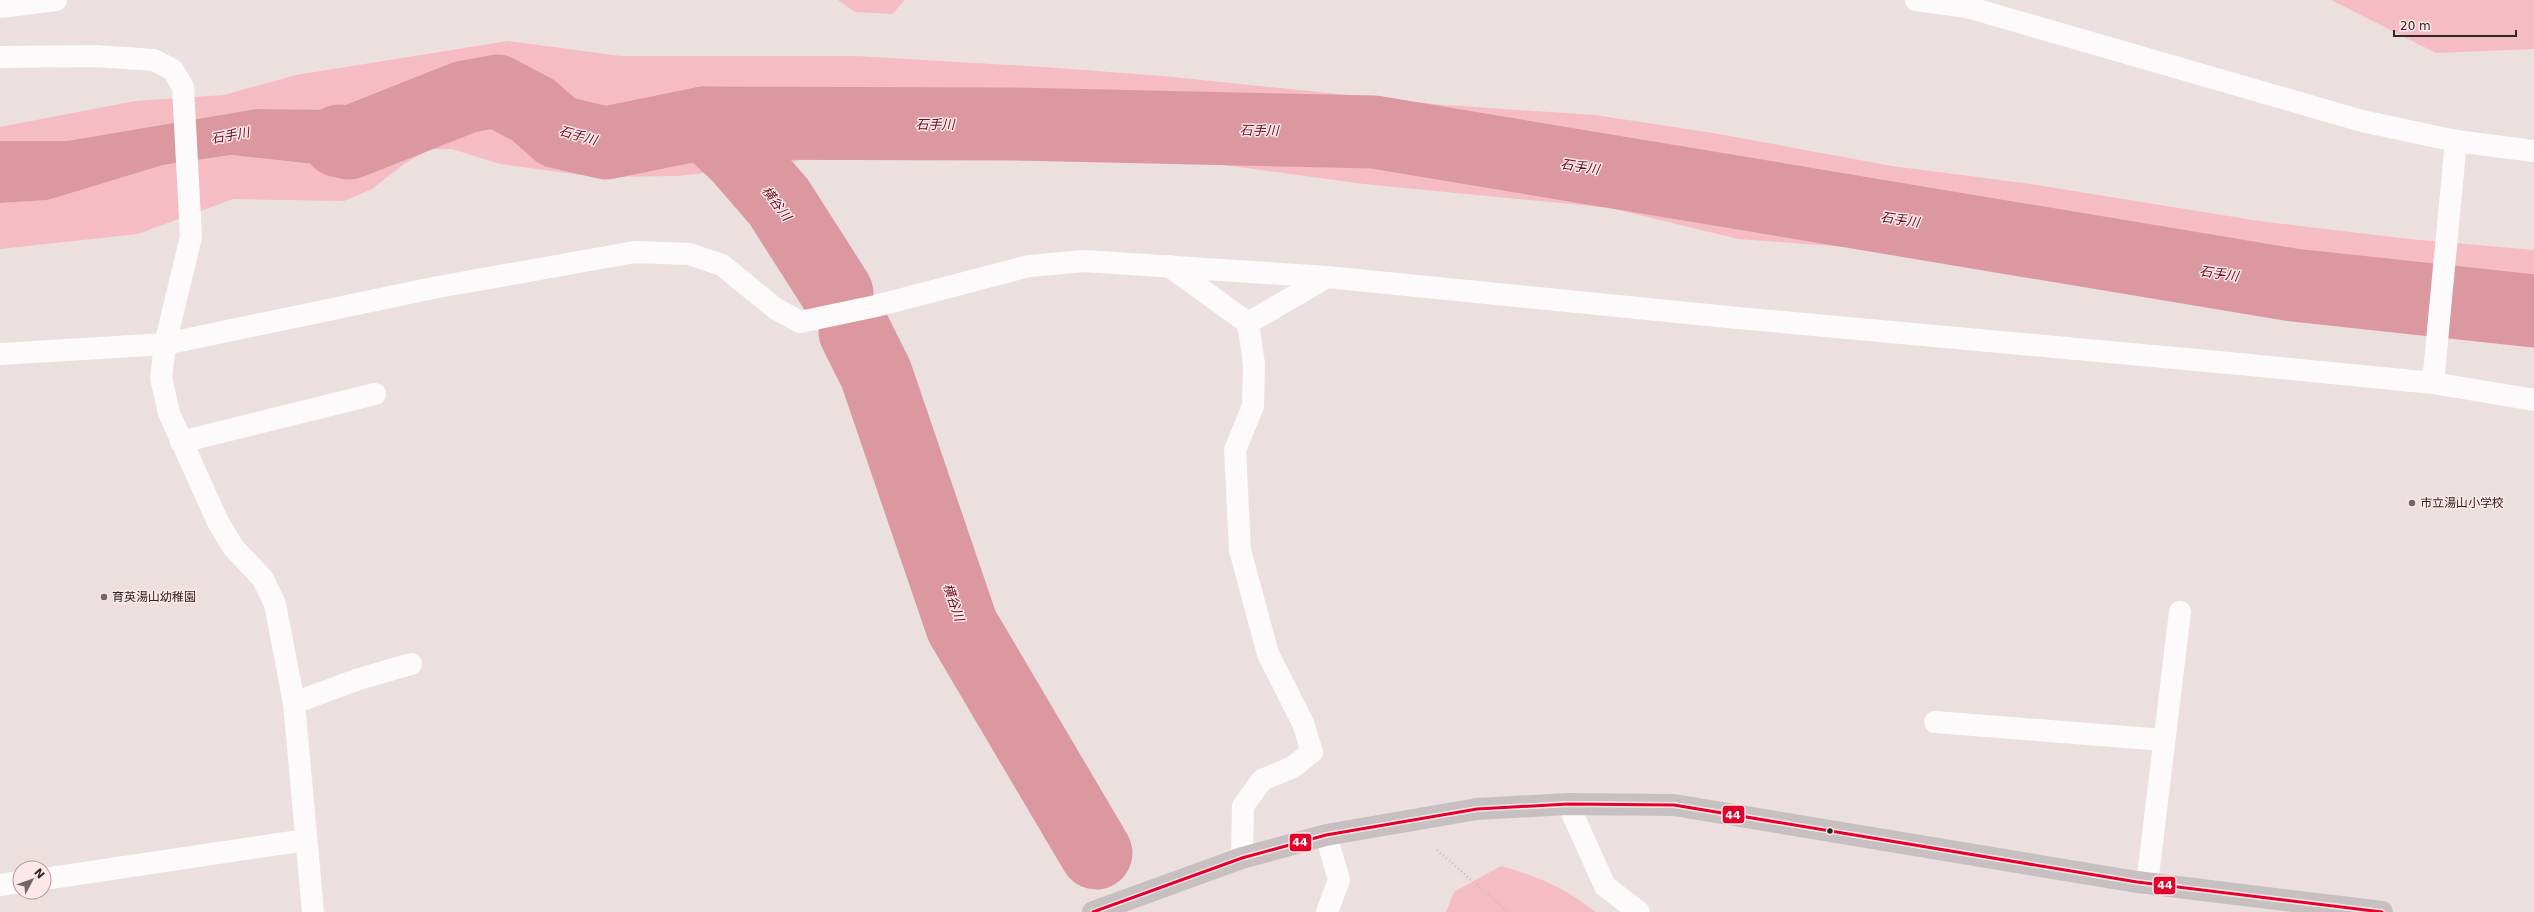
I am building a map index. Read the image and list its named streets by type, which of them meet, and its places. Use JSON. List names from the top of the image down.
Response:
{
  "water": ["石手川", "横谷川"],
  "places": ["市立湯山小学校", "育英湯山幼稚園"],
  "lines": ["transit line 44"],
  "scale_bar": "20 m",
  "north": "top right"
}
